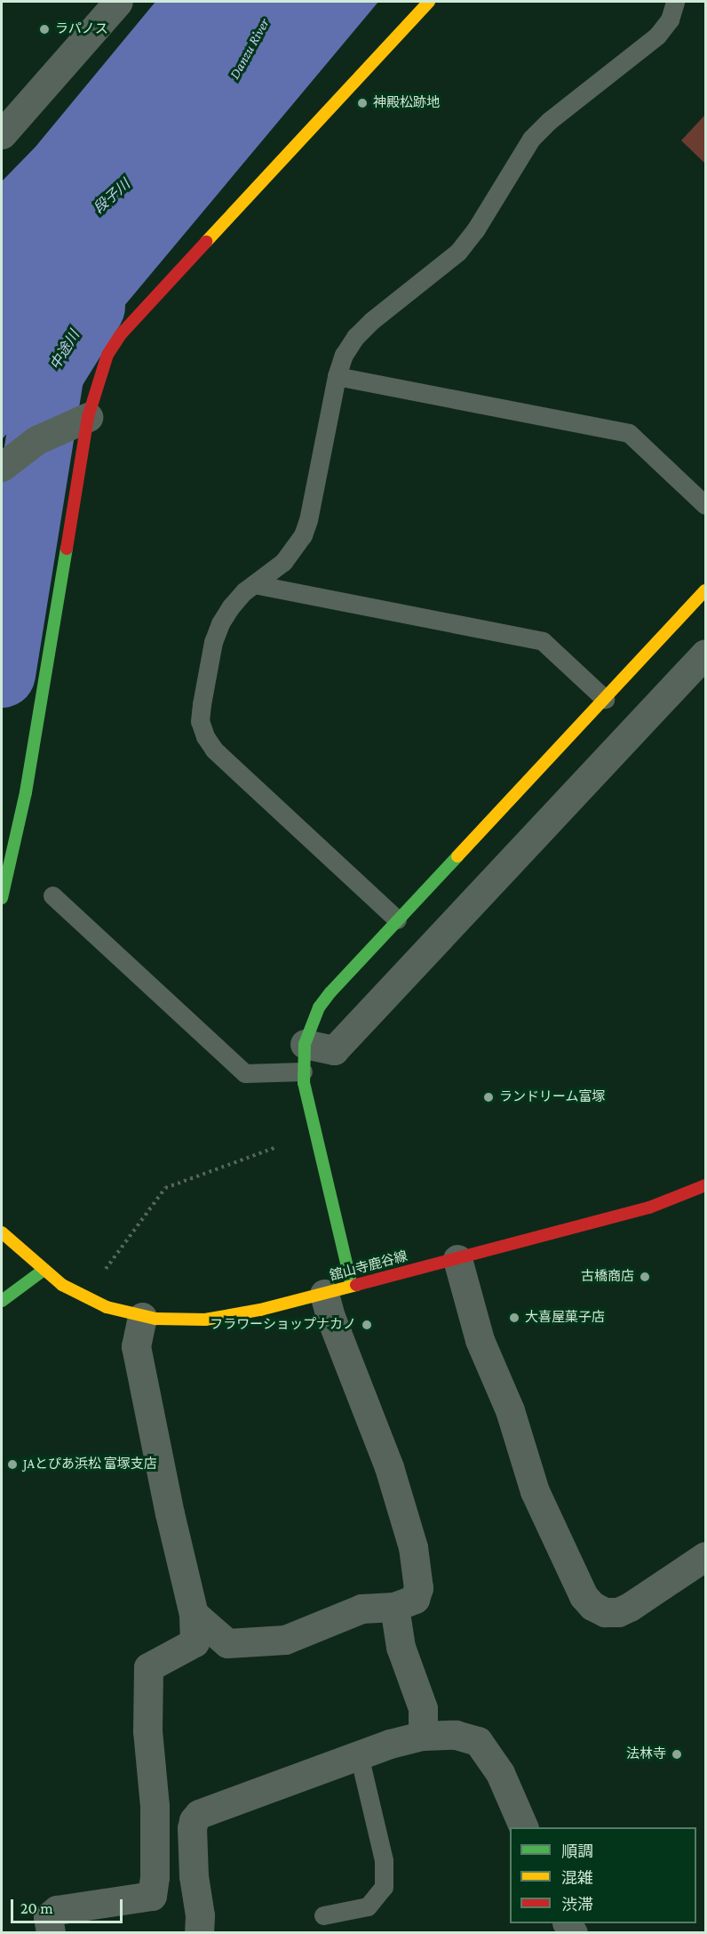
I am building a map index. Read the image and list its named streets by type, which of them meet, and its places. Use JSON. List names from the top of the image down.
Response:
{
  "streets": {
    "street": ["舘山寺鹿谷線"]
  },
  "water": ["Danzu River", "段子川", "中途川"],
  "places": [
    "ラパノス",
    "神殿松跡地",
    "ランドリーム富塚",
    "古橋商店",
    "大喜屋菓子店",
    "フラワーショップナカノ",
    "JAとぴあ浜松 富塚支店",
    "法林寺"
  ],
  "legend": ["順調", "混雑", "渋滞"],
  "scale_bar": "20 m"
}
